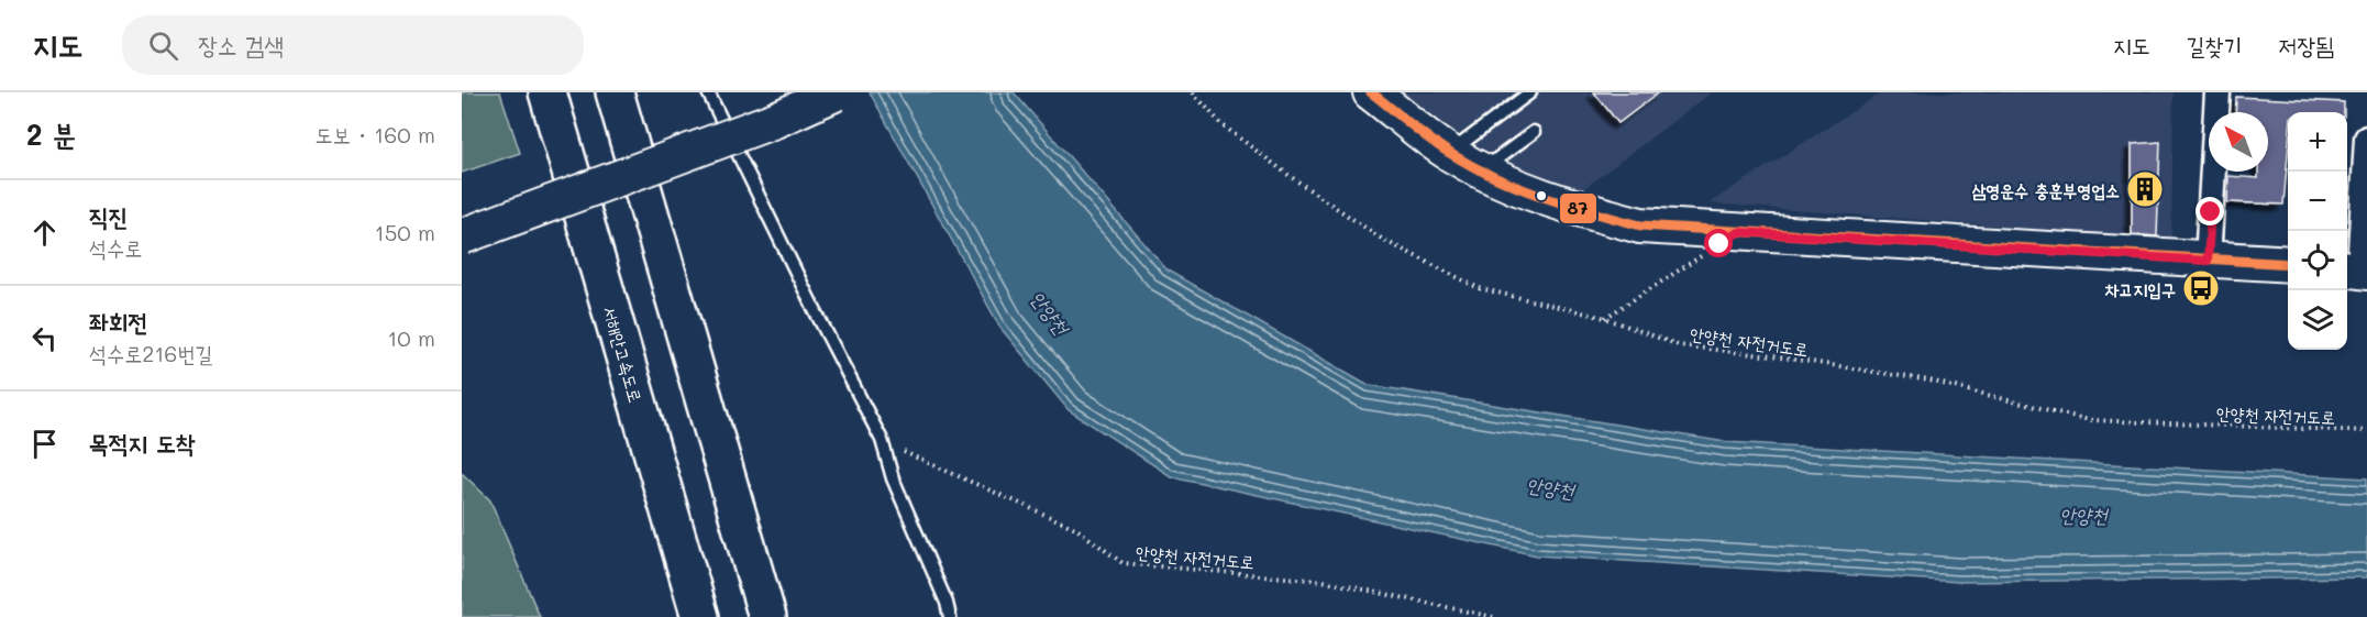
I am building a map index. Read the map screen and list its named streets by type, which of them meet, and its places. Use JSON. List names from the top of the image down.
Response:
{
  "streets": {
    "highway": ["서해안고속도로"],
    "path": ["안양천 자전거도로"]
  },
  "water": ["안양천"],
  "places": {
    "building": ["삼영운수 충훈부영업소"],
    "bus stop": ["차고지입구"]
  },
  "lines": ["transit line 87"],
  "north": "top left",
  "page": {
    "header": "지도",
    "search": "장소 검색",
    "nav": ["지도", "길찾기", "저장됨"],
    "heading": ["2 분", "도보 · 160 m"],
    "map_buttons": ["+", "−"],
    "list": [
      ["직진", "석수로", "150 m"],
      ["좌회전", "석수로216번길", "10 m"],
      "목적지 도착"
    ]
  }
}
